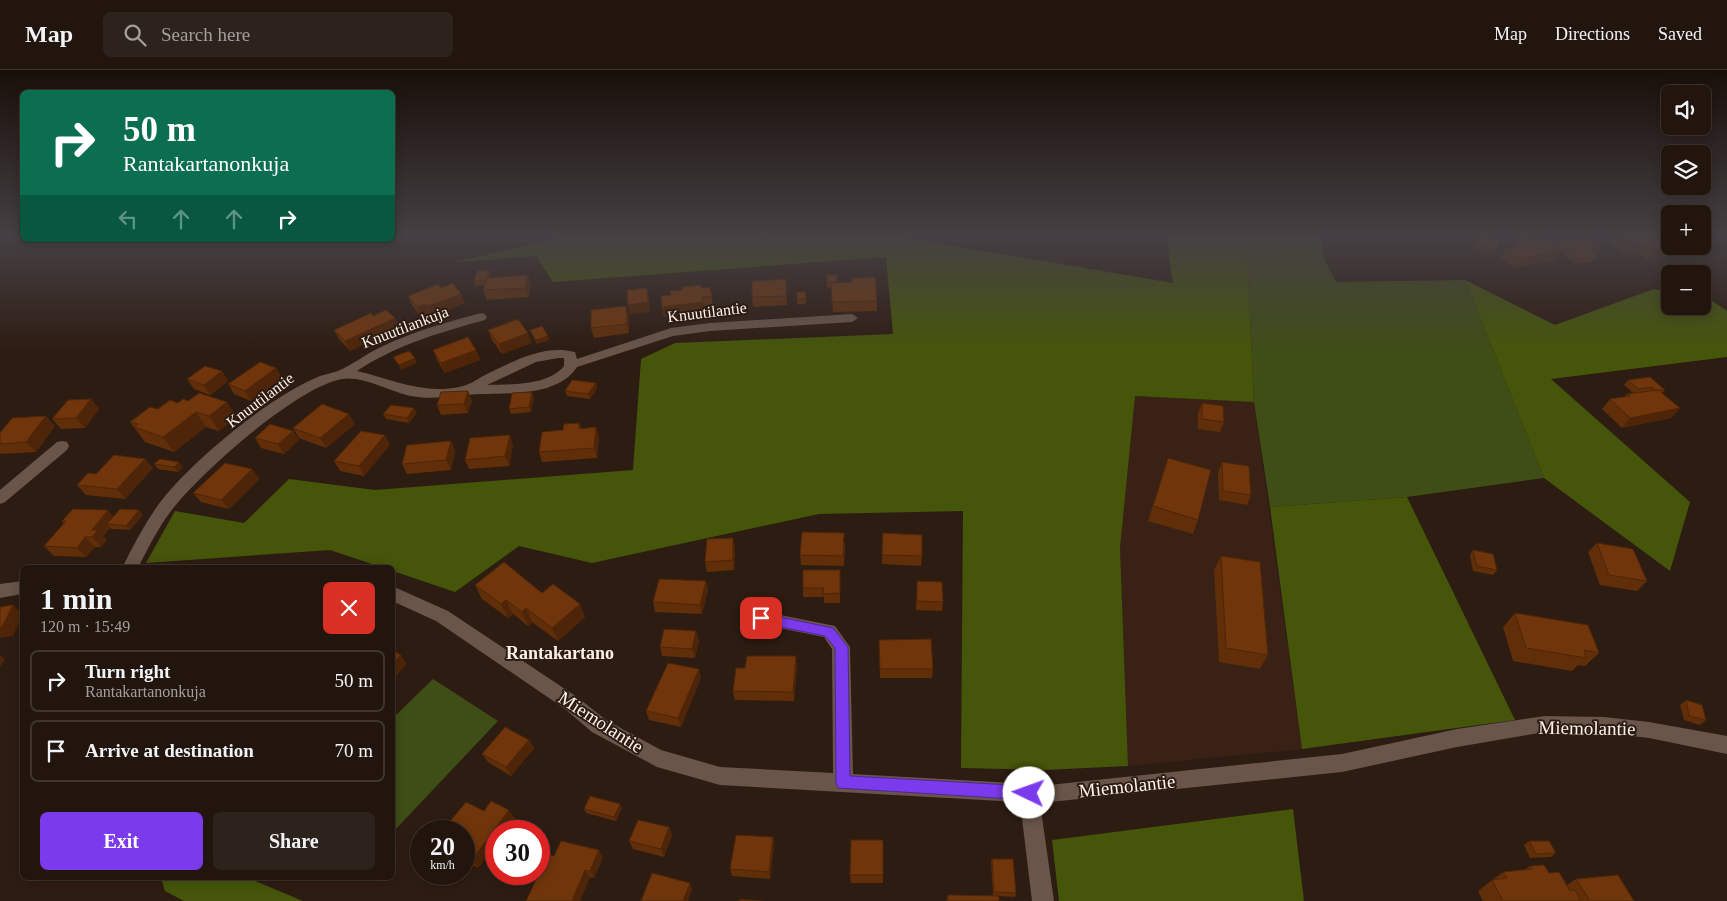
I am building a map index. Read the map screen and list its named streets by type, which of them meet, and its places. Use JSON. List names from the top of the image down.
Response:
{
  "streets": {
    "street": ["Knuutilantie", "Knuutilankuja", "Miemolantie"]
  },
  "crossings": [
    ["Knuutilantie", "Knuutilankuja"]
  ],
  "districts": ["Rantakartano"],
  "page": {
    "header": "Map",
    "search": "Search here",
    "nav": ["Map", "Directions", "Saved"],
    "map_buttons": ["+", "−"],
    "turn": ["50 m", "Rantakartanonkuja"],
    "heading": ["1 min", "120 m · 15:49"],
    "list": [
      {
        "name": "Turn right",
        "note": "Rantakartanonkuja",
        "value": "50 m"
      },
      {
        "name": "Arrive at destination",
        "value": "70 m"
      }
    ],
    "buttons": ["Exit", "Share"],
    "speed": "20 km/h",
    "limit": "30"
  }
}
